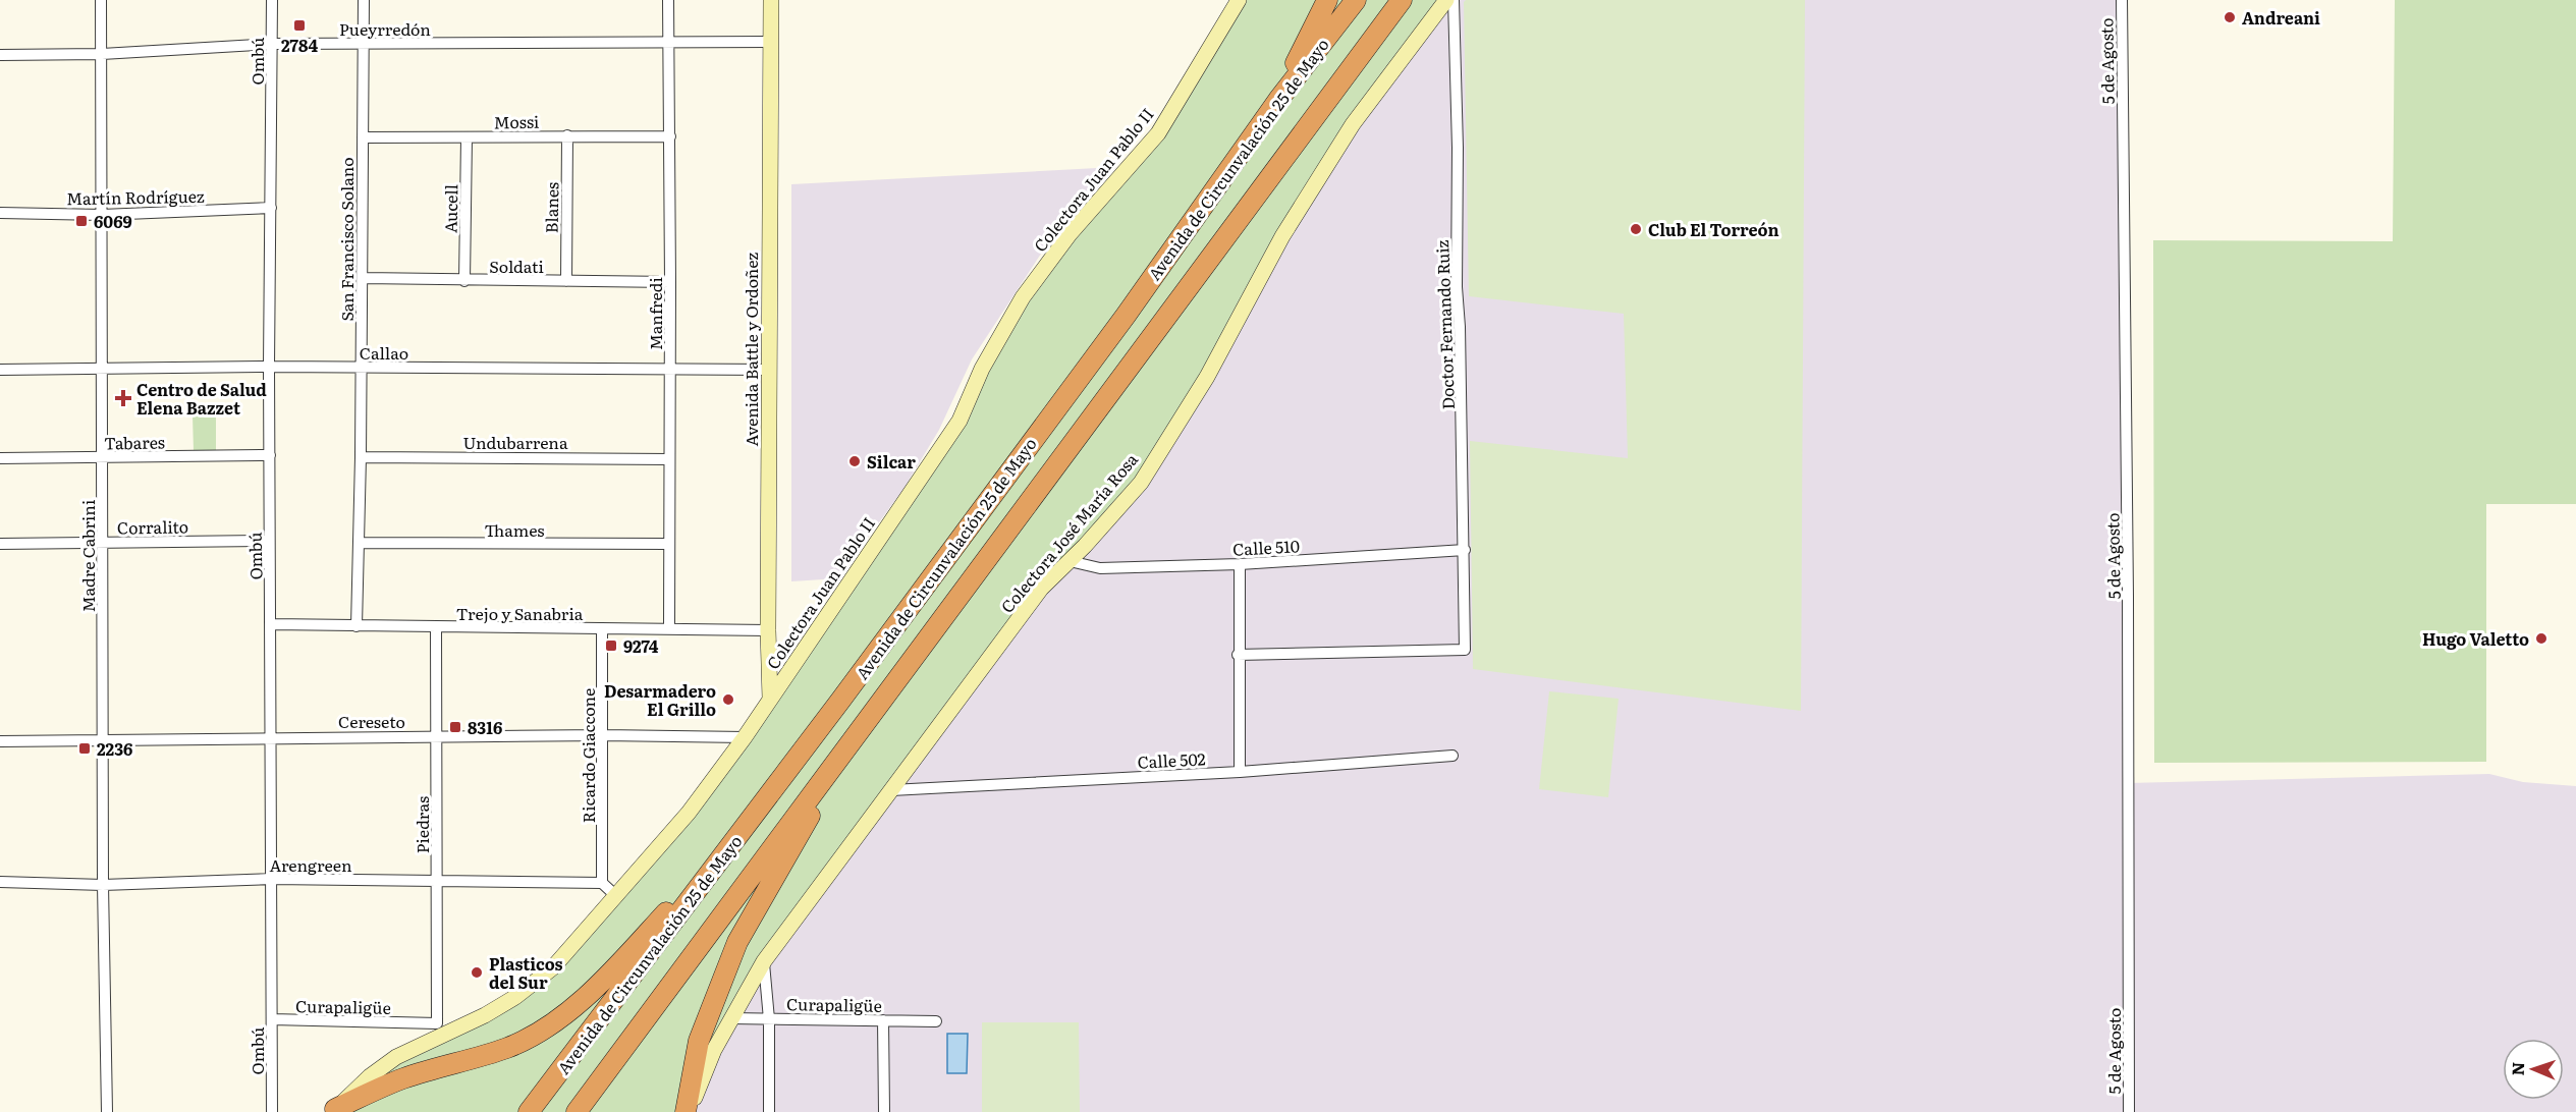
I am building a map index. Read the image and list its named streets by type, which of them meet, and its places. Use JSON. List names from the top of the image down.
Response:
{
  "streets": {
    "highway": ["Avenida de Circunvalación 25 de Mayo"],
    "main road": ["Colectora Juan Pablo II", "Avenida Battle y Ordoñez", "Colectora José María Rosa"],
    "street": [
      "Pueyrredón",
      "Ombú",
      "5 de Agosto",
      "Mossi",
      "Martín Rodríguez",
      "Blanes",
      "Aucell",
      "San Francisco Solano",
      "Soldati",
      "Manfredi",
      "Doctor Fernando Ruiz",
      "Callao",
      "Tabares",
      "Undubarrena",
      "Corralito",
      "Thames",
      "Calle 510",
      "Madre Cabrini",
      "Trejo y Sanabria",
      "Cereseto",
      "Ricardo Giaccone",
      "Calle 502",
      "Piedras",
      "Arengreen",
      "Curapaligüe"
    ]
  },
  "crossings": [
    ["Pueyrredón", "Ombú"],
    ["Pueyrredón", "San Francisco Solano"],
    ["Pueyrredón", "Manfredi"],
    ["Pueyrredón", "Avenida Battle y Ordoñez"],
    ["Pueyrredón", "Madre Cabrini"],
    ["Ombú", "Martín Rodríguez"],
    ["Ombú", "Callao"],
    ["Ombú", "Tabares"],
    ["Ombú", "Corralito"],
    ["Ombú", "Trejo y Sanabria"],
    ["Ombú", "Cereseto"],
    ["Ombú", "Arengreen"],
    ["Ombú", "Curapaligüe"],
    ["Mossi", "Blanes"],
    ["Mossi", "Aucell"],
    ["Mossi", "San Francisco Solano"],
    ["Mossi", "Manfredi"],
    ["Colectora Juan Pablo II", "Avenida Battle y Ordoñez"],
    ["Colectora Juan Pablo II", "Cereseto"],
    ["Colectora Juan Pablo II", "Piedras"],
    ["Colectora Juan Pablo II", "Curapaligüe"],
    ["Martín Rodríguez", "Madre Cabrini"],
    ["Blanes", "Soldati"],
    ["Aucell", "Soldati"],
    ["San Francisco Solano", "Soldati"],
    ["San Francisco Solano", "Callao"],
    ["San Francisco Solano", "Undubarrena"],
    ["San Francisco Solano", "Thames"],
    ["San Francisco Solano", "Trejo y Sanabria"],
    ["Soldati", "Manfredi"],
    ["Manfredi", "Callao"],
    ["Manfredi", "Undubarrena"],
    ["Manfredi", "Thames"],
    ["Manfredi", "Trejo y Sanabria"],
    ["Doctor Fernando Ruiz", "Calle 510"],
    ["Avenida Battle y Ordoñez", "Callao"],
    ["Avenida Battle y Ordoñez", "Trejo y Sanabria"],
    ["Callao", "Madre Cabrini"],
    ["Tabares", "Madre Cabrini"],
    ["Corralito", "Madre Cabrini"],
    ["Colectora José María Rosa", "Calle 510"],
    ["Colectora José María Rosa", "Calle 502"],
    ["Colectora José María Rosa", "Curapaligüe"],
    ["Madre Cabrini", "Cereseto"],
    ["Madre Cabrini", "Arengreen"],
    ["Trejo y Sanabria", "Ricardo Giaccone"],
    ["Trejo y Sanabria", "Piedras"],
    ["Cereseto", "Ricardo Giaccone"],
    ["Cereseto", "Piedras"],
    ["Ricardo Giaccone", "Arengreen"],
    ["Piedras", "Arengreen"],
    ["Piedras", "Curapaligüe"]
  ],
  "places": {
    "other": [
      "Andreani",
      "Club El Torreón",
      "Silcar",
      "Hugo Valetto",
      "Desarmadero El Grillo",
      "Plasticos del Sur"
    ],
    "transit": [
      "2784",
      "6069",
      "9274",
      "8316",
      "2236"
    ],
    "health": ["Centro de Salud Elena Bazzet"]
  },
  "north": "left"
}
